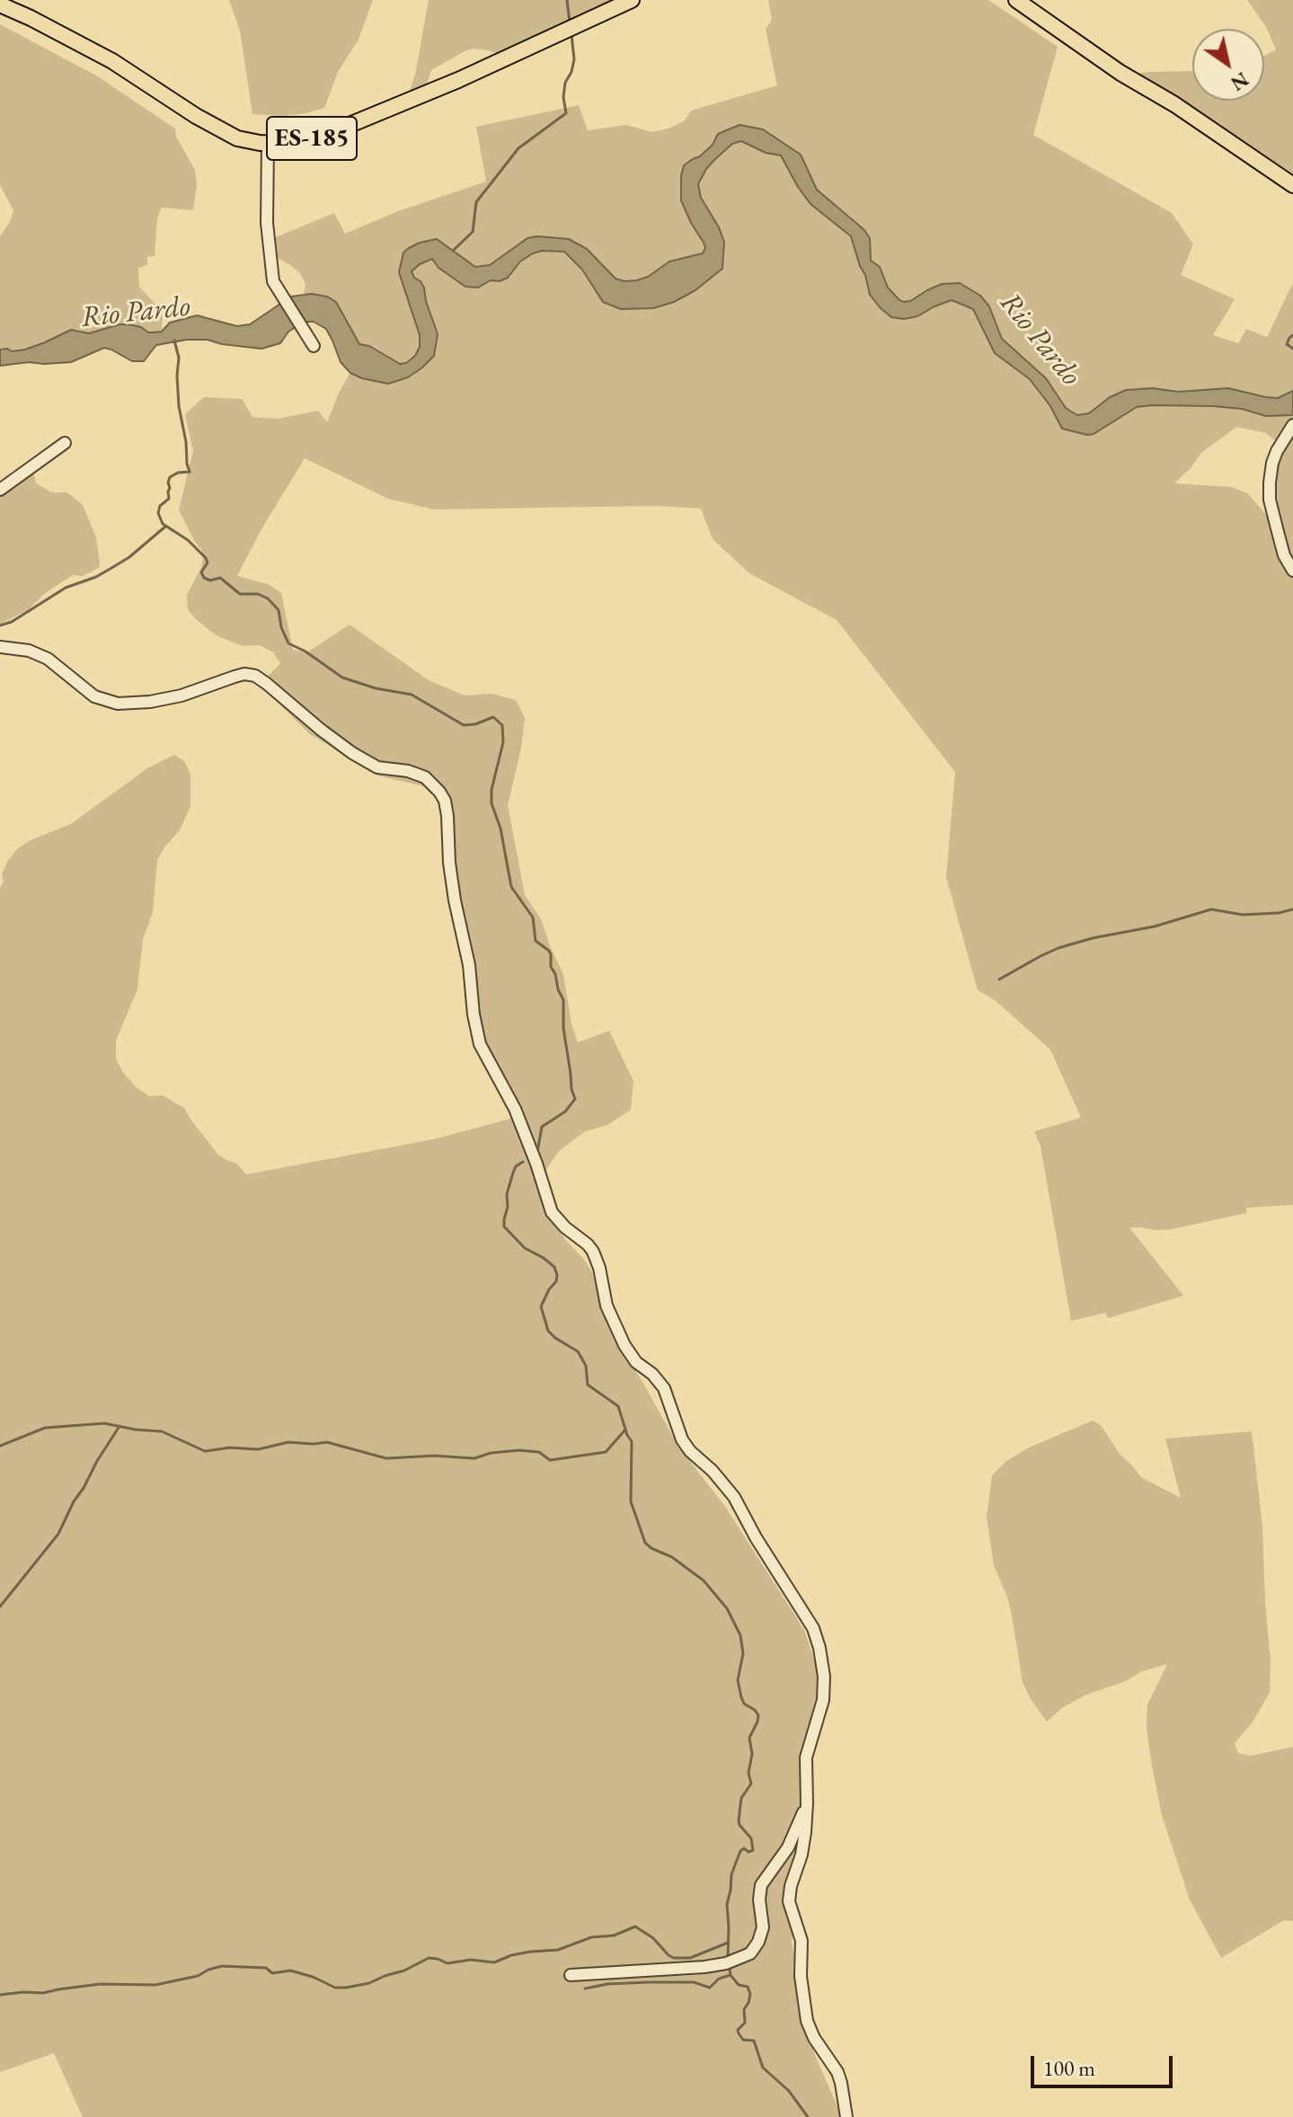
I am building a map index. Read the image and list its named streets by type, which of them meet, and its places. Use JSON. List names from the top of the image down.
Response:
{
  "streets": {
    "main road": ["ES-185"]
  },
  "water": ["Rio Pardo"],
  "scale_bar": "100 m",
  "north": "bottom right"
}
